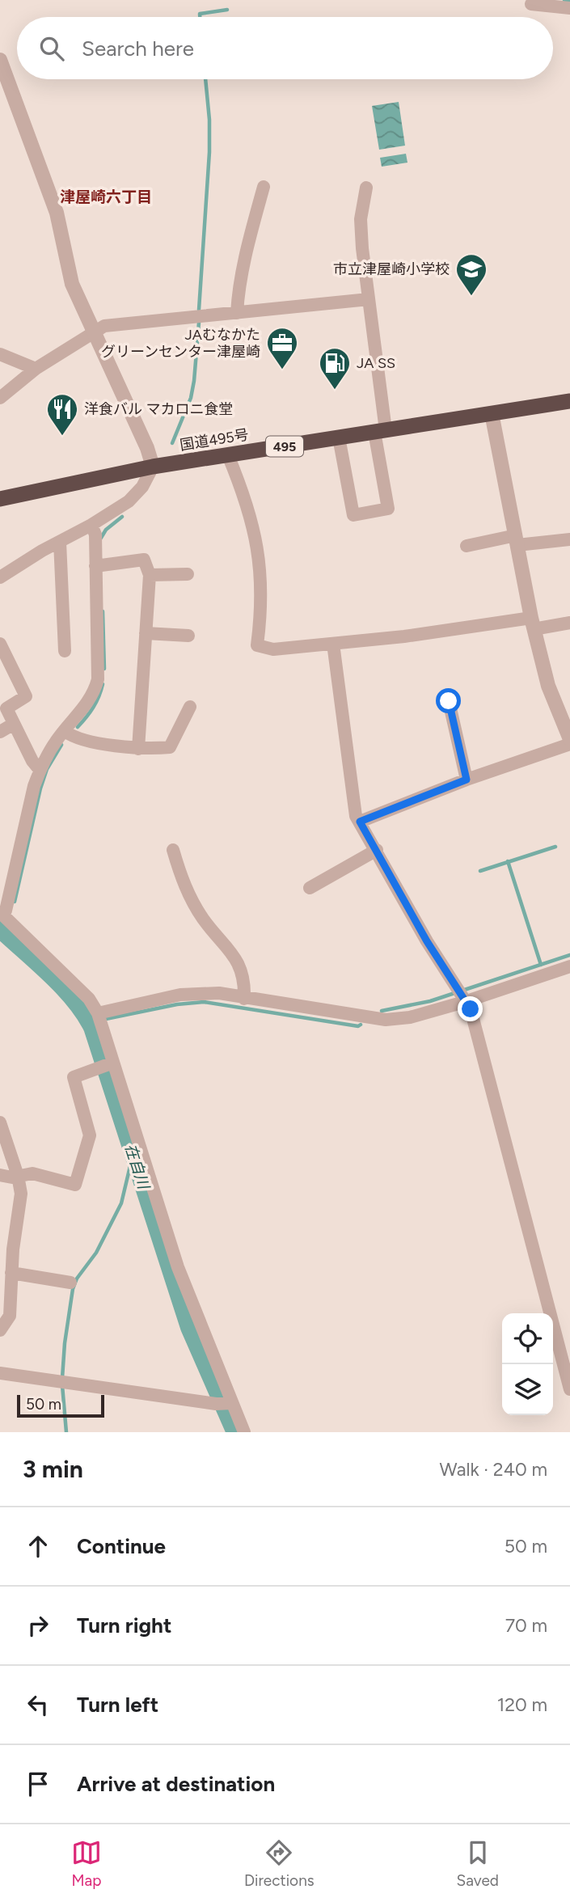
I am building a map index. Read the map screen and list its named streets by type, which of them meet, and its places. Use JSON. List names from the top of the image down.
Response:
{
  "streets": {
    "highway": ["国道495号", "495"]
  },
  "districts": ["津屋崎六丁目"],
  "water": ["在自川"],
  "places": {
    "school or university": ["市立津屋崎小学校"],
    "office": ["JAむなかた グリーンセンター津屋崎"],
    "fuel station": ["JA SS"],
    "restaurant": ["洋食バル マカロニ食堂"]
  },
  "scale_bar": "50 m",
  "page": {
    "search": "Search here",
    "scale": "50 m",
    "heading": ["3 min", "Walk · 240 m"],
    "list": [
      ["Continue", "50 m"],
      ["Turn right", "70 m"],
      ["Turn left", "120 m"],
      "Arrive at destination"
    ],
    "nav": ["Map", "Directions", "Saved"]
  }
}
